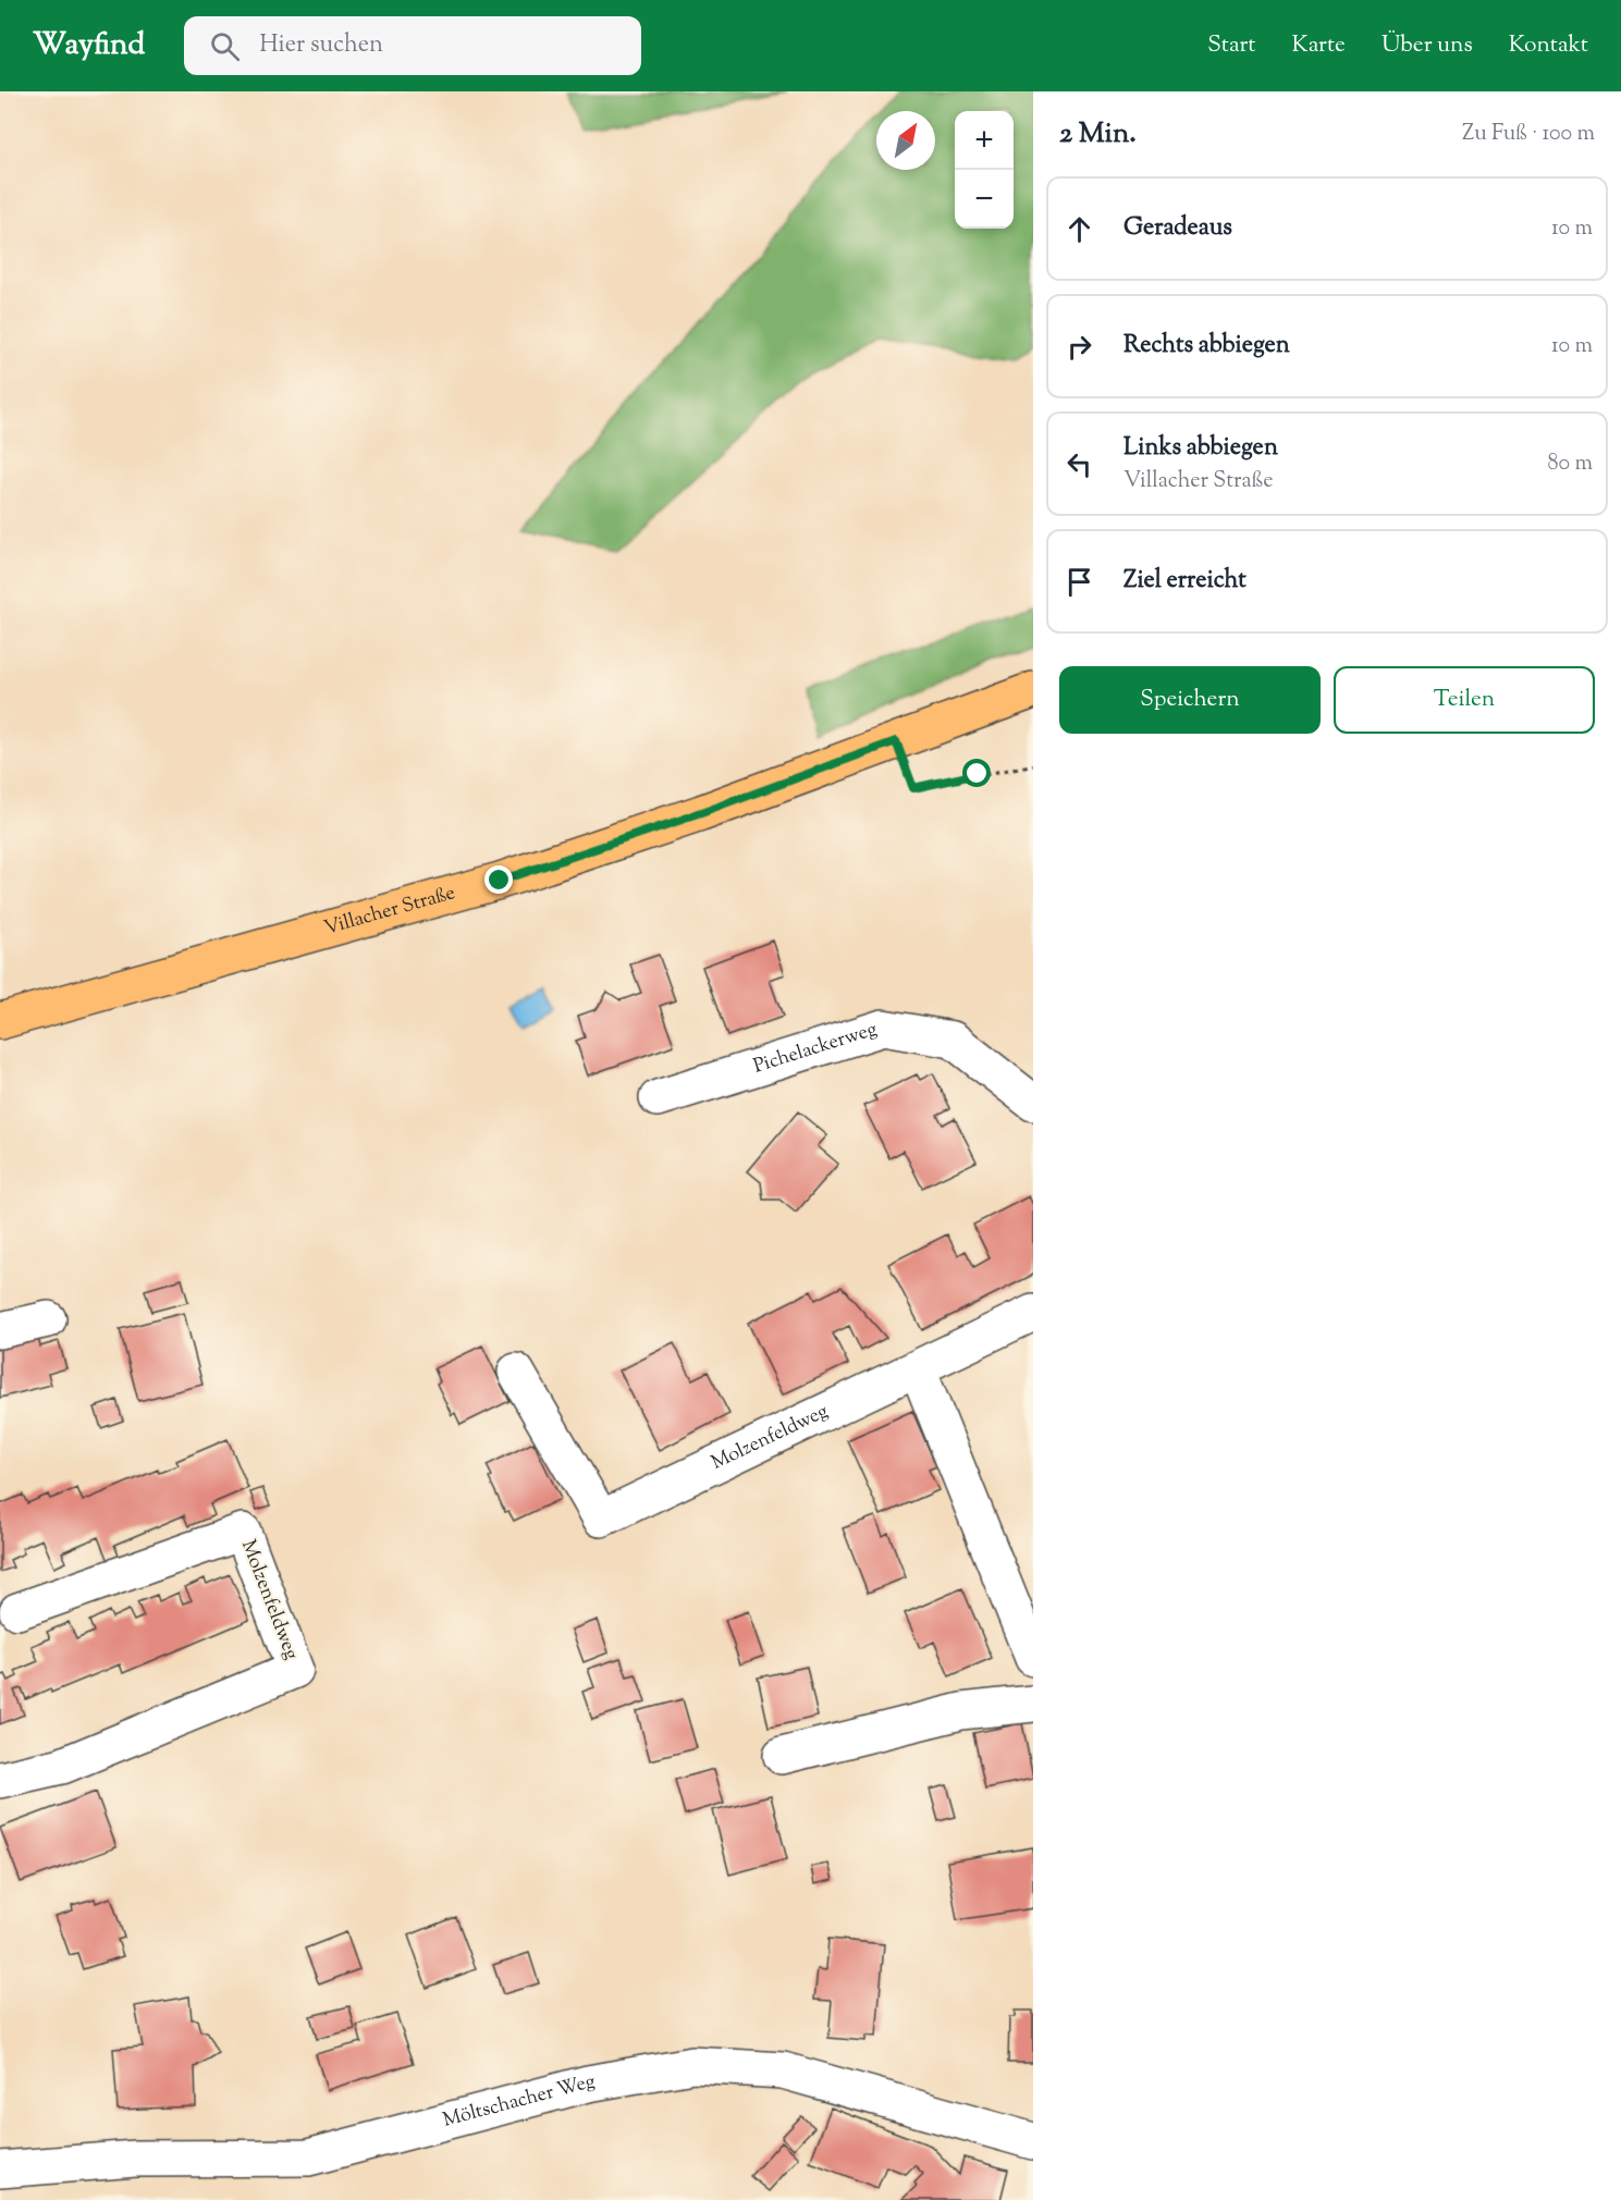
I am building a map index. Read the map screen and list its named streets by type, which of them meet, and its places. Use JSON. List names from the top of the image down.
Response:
{
  "streets": {
    "main road": ["Villacher Straße"],
    "street": ["Pichelackerweg", "Molzenfeldweg", "Möltschacher Weg"]
  },
  "north": "top right",
  "page": {
    "header": "Wayfind",
    "search": "Hier suchen",
    "nav": [
      "Start",
      "Karte",
      "Über uns",
      "Kontakt"
    ],
    "heading": ["2 Min.", "Zu Fuß · 100 m"],
    "map_buttons": ["+", "−"],
    "list": [
      ["Geradeaus", "10 m"],
      ["Rechts abbiegen", "10 m"],
      ["Links abbiegen", "Villacher Straße", "80 m"],
      "Ziel erreicht"
    ],
    "buttons": ["Speichern", "Teilen"]
  }
}
